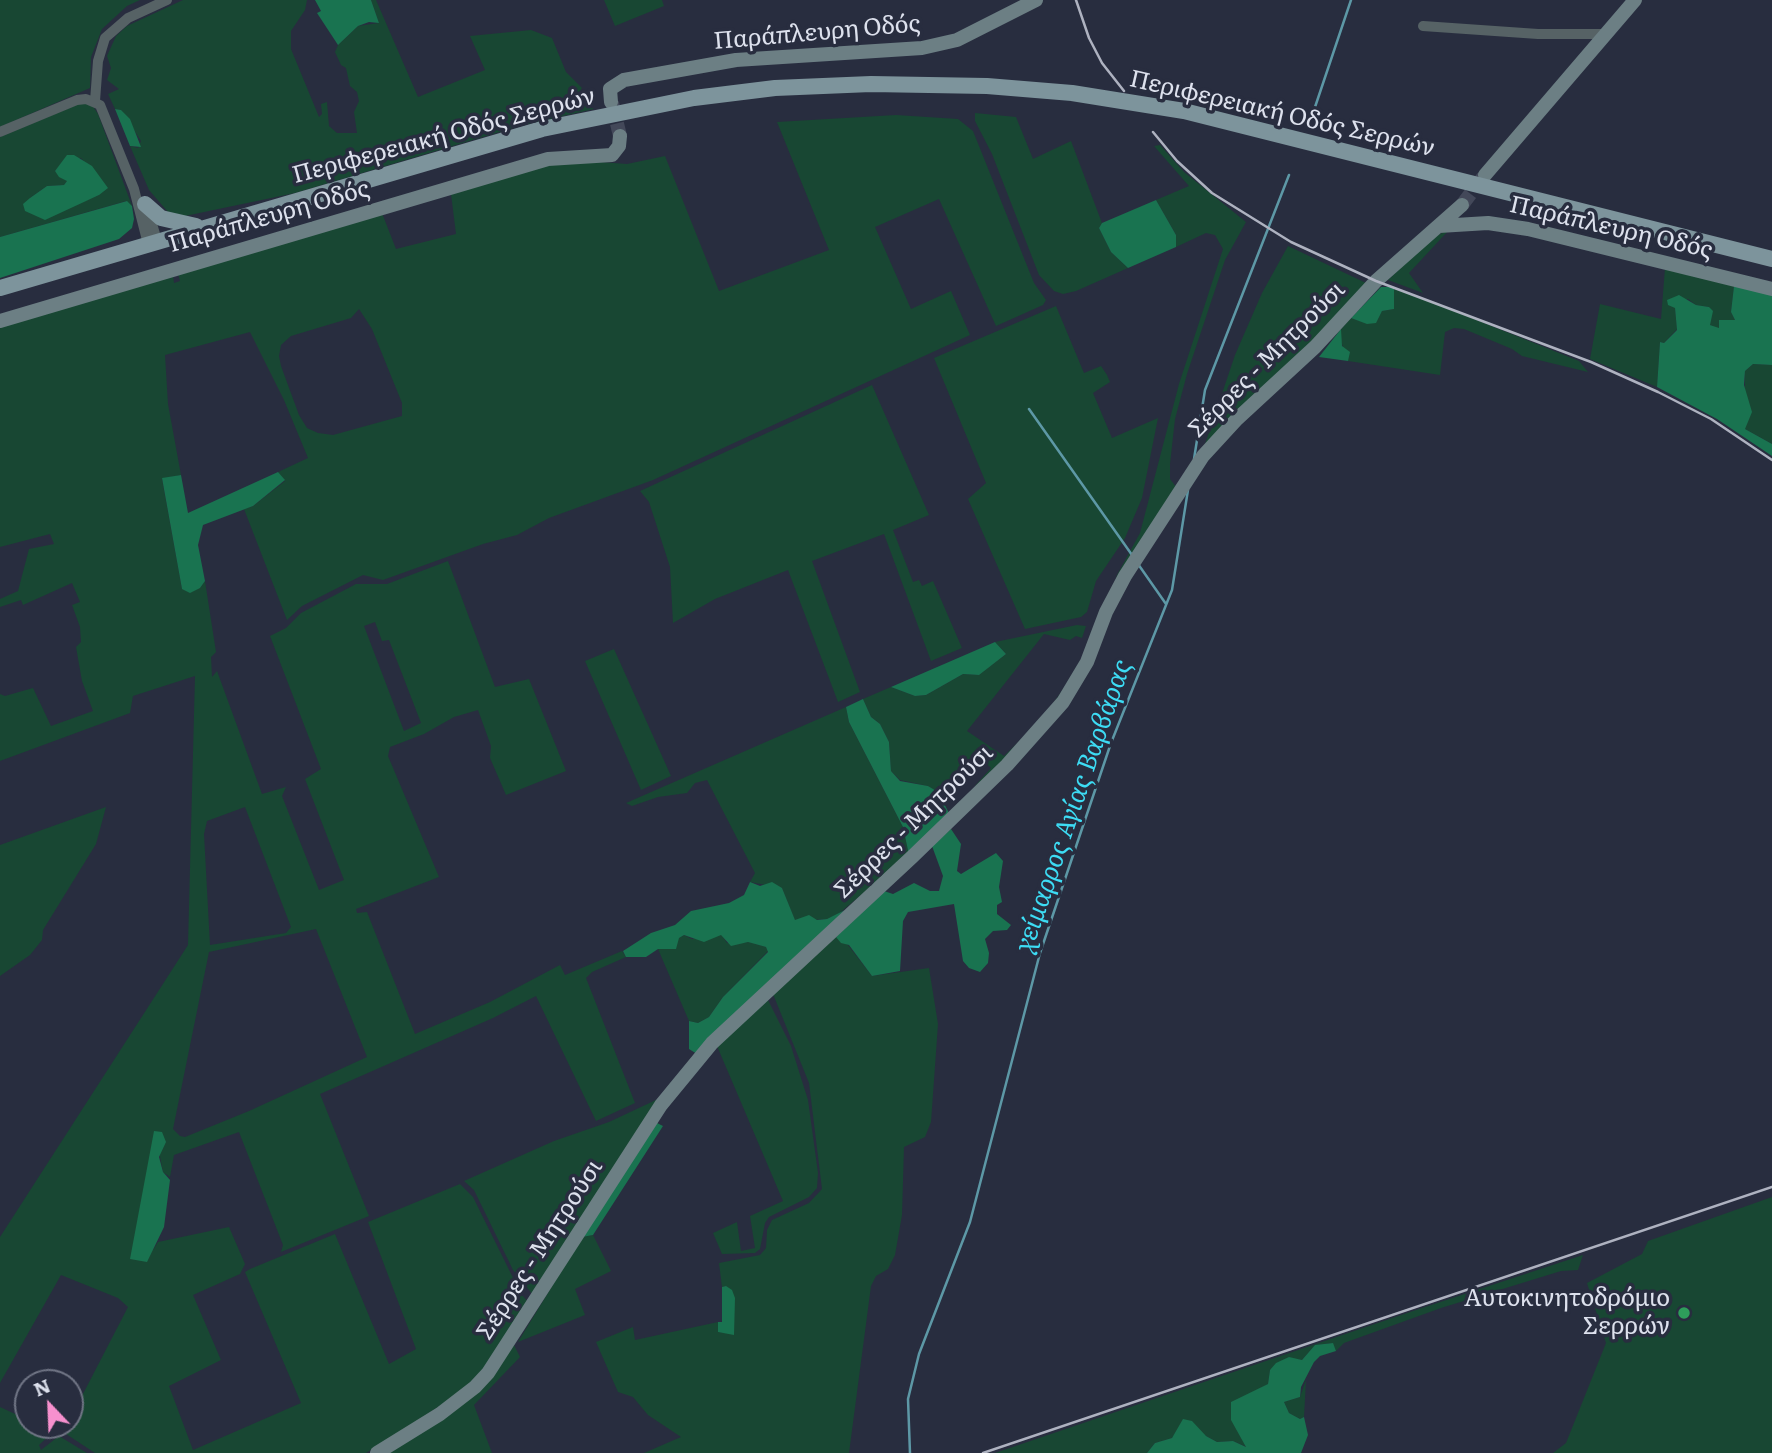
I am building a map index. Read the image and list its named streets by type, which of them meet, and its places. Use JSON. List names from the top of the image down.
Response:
{
  "streets": {
    "main road": ["Περιφερειακή Οδός Σερρών"],
    "street": ["Παράπλευρη Οδός", "Σέρρες - Μητρούσι"]
  },
  "crossings": [
    ["Παράπλευρη Οδός", "Σέρρες - Μητρούσι"]
  ],
  "water": ["χείμαρρος Αγίας Βαρβάρας"],
  "places": ["Αυτοκινητοδρόμιο Σερρών"],
  "north": "top left"
}
